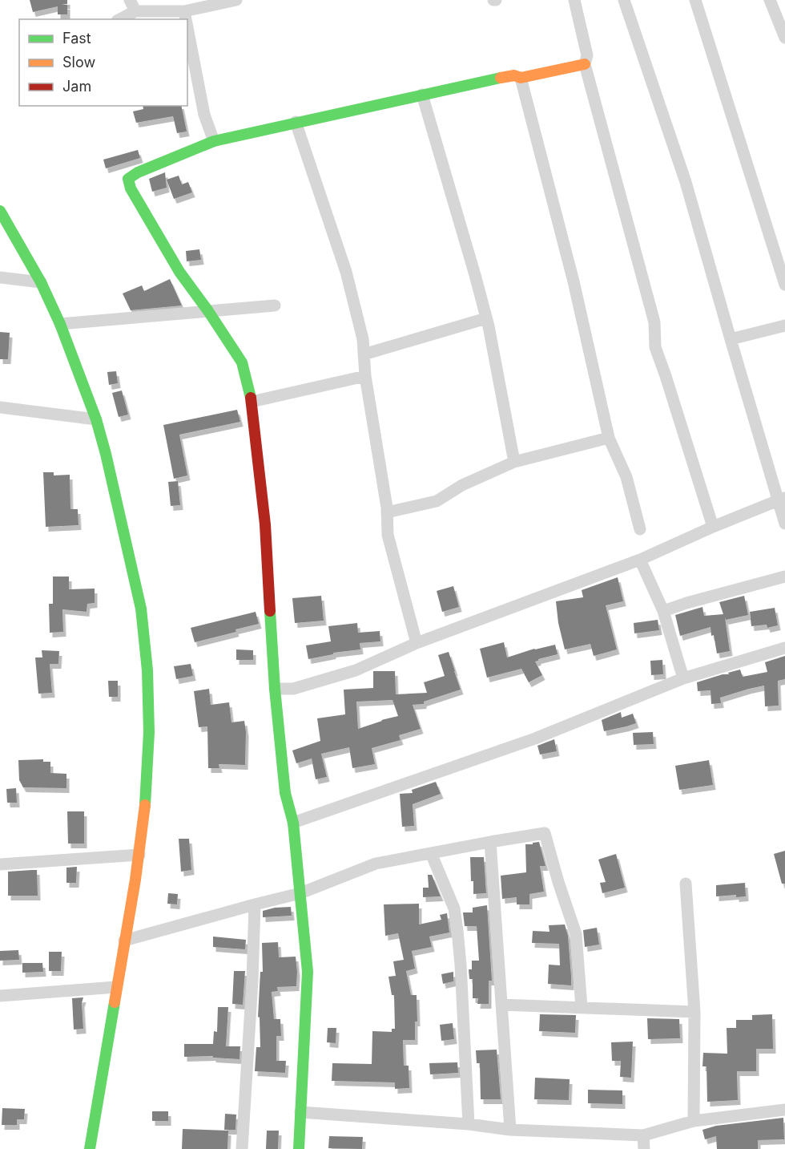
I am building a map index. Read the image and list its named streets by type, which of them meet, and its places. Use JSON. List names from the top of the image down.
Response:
{
  "legend": ["Fast", "Slow", "Jam"]
}
